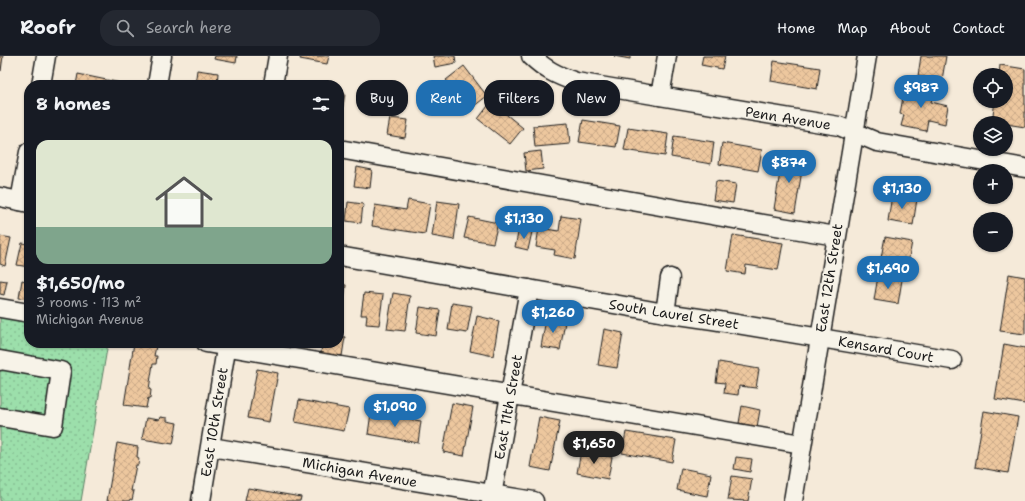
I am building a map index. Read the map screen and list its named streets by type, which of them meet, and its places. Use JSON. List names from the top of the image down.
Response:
{
  "streets": {
    "street": [
      "Penn Avenue",
      "East 12th Street",
      "South Laurel Street",
      "Kensard Court",
      "East 11th Street",
      "East 10th Street",
      "Michigan Avenue"
    ]
  },
  "crossings": [
    ["Penn Avenue", "East 12th Street"],
    ["East 12th Street", "South Laurel Street"],
    ["East 12th Street", "Kensard Court"],
    ["South Laurel Street", "Kensard Court"],
    ["South Laurel Street", "East 11th Street"],
    ["East 11th Street", "Michigan Avenue"],
    ["East 10th Street", "Michigan Avenue"]
  ],
  "page": {
    "header": "Roofr",
    "search": "Search here",
    "nav": [
      "Home",
      "Map",
      "About",
      "Contact"
    ],
    "map_buttons": ["+", "−"],
    "price": [
      "$987",
      "$874",
      "$1,130",
      "$1,130",
      "$1,690",
      "$1,260",
      "$1,090",
      "$1,650"
    ],
    "chip": [
      "Buy",
      "Rent",
      "Filters",
      "New"
    ],
    "heading": "8 homes",
    "list": [
      {
        "name": "$1,650/mo",
        "note": "3 rooms · 113 m² · Michigan Avenue"
      }
    ]
  }
}
